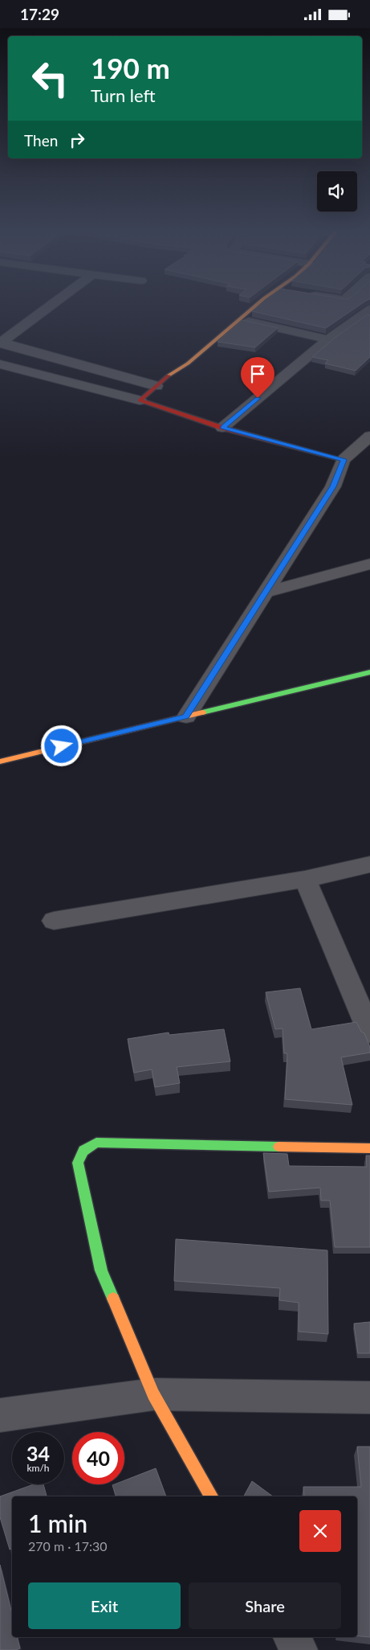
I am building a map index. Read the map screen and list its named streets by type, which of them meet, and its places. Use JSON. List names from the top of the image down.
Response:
{
  "page": {
    "status": "17:29",
    "turn": ["190 m", "Turn left"],
    "then": "Then",
    "speed": "34 km/h",
    "limit": "40",
    "heading": ["1 min", "270 m · 17:30"],
    "buttons": ["Exit", "Share"]
  }
}
